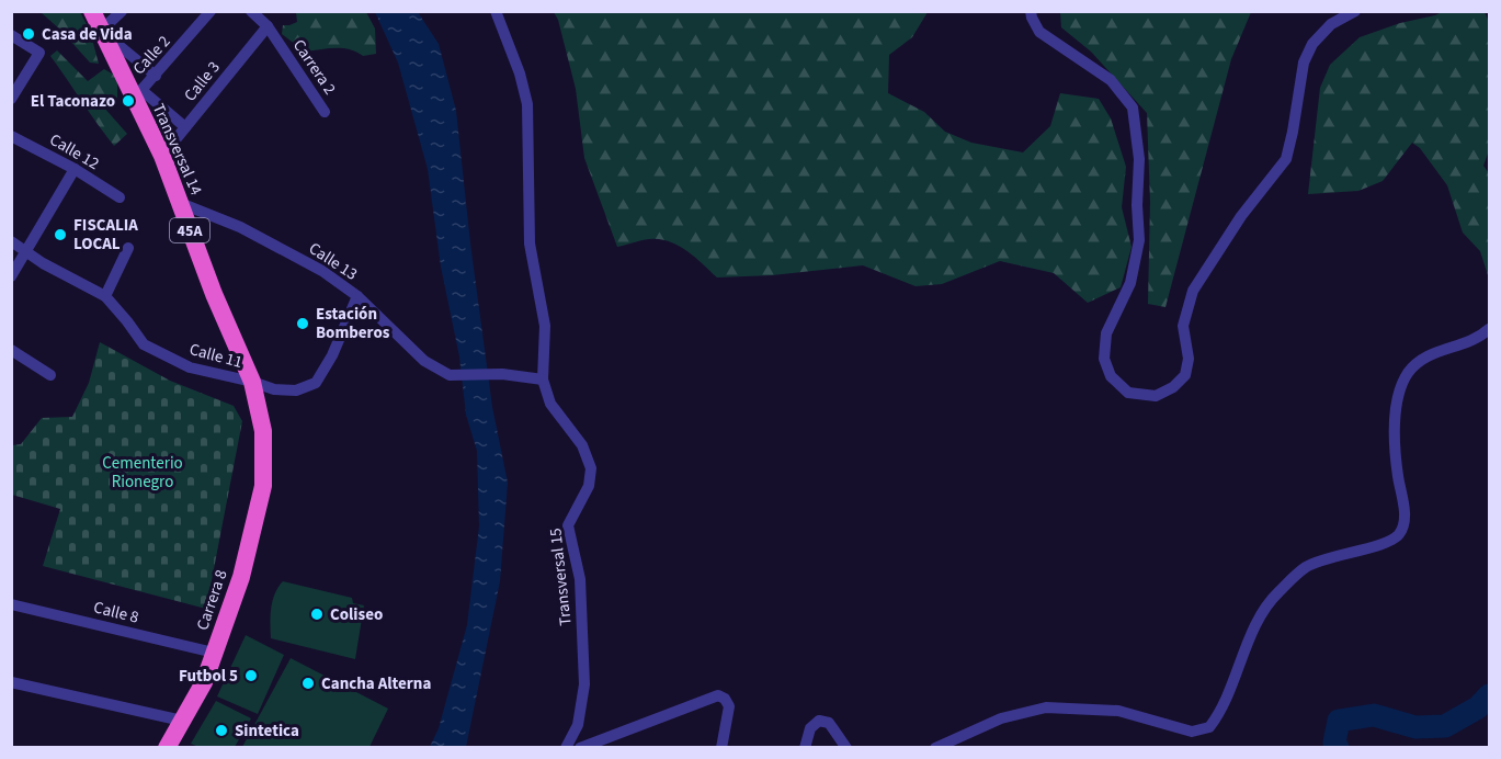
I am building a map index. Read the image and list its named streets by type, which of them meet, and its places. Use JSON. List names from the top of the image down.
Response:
{
  "streets": {
    "highway": ["Transversal 14", "45A", "Carrera 8"],
    "street": [
      "Calle 2",
      "Carrera 2",
      "Calle 3",
      "Calle 12",
      "Calle 13",
      "Calle 11",
      "Transversal 15",
      "Calle 8"
    ]
  },
  "crossings": [
    ["Calle 2", "Calle 3"],
    ["Carrera 2", "Calle 3"],
    ["Calle 3", "Transversal 14"],
    ["Transversal 14", "Calle 13"],
    ["Transversal 14", "Calle 11"],
    ["Transversal 14", "Carrera 8"],
    ["Calle 13", "Calle 11"],
    ["Calle 13", "Transversal 15"],
    ["Carrera 8", "Calle 8"]
  ],
  "parks": ["Cementerio Rionegro"],
  "places": [
    "Casa de Vida",
    "El Taconazo",
    "FISCALIA LOCAL",
    "Estación Bomberos",
    "Coliseo",
    "Futbol 5",
    "Cancha Alterna",
    "Sintetica"
  ]
}
